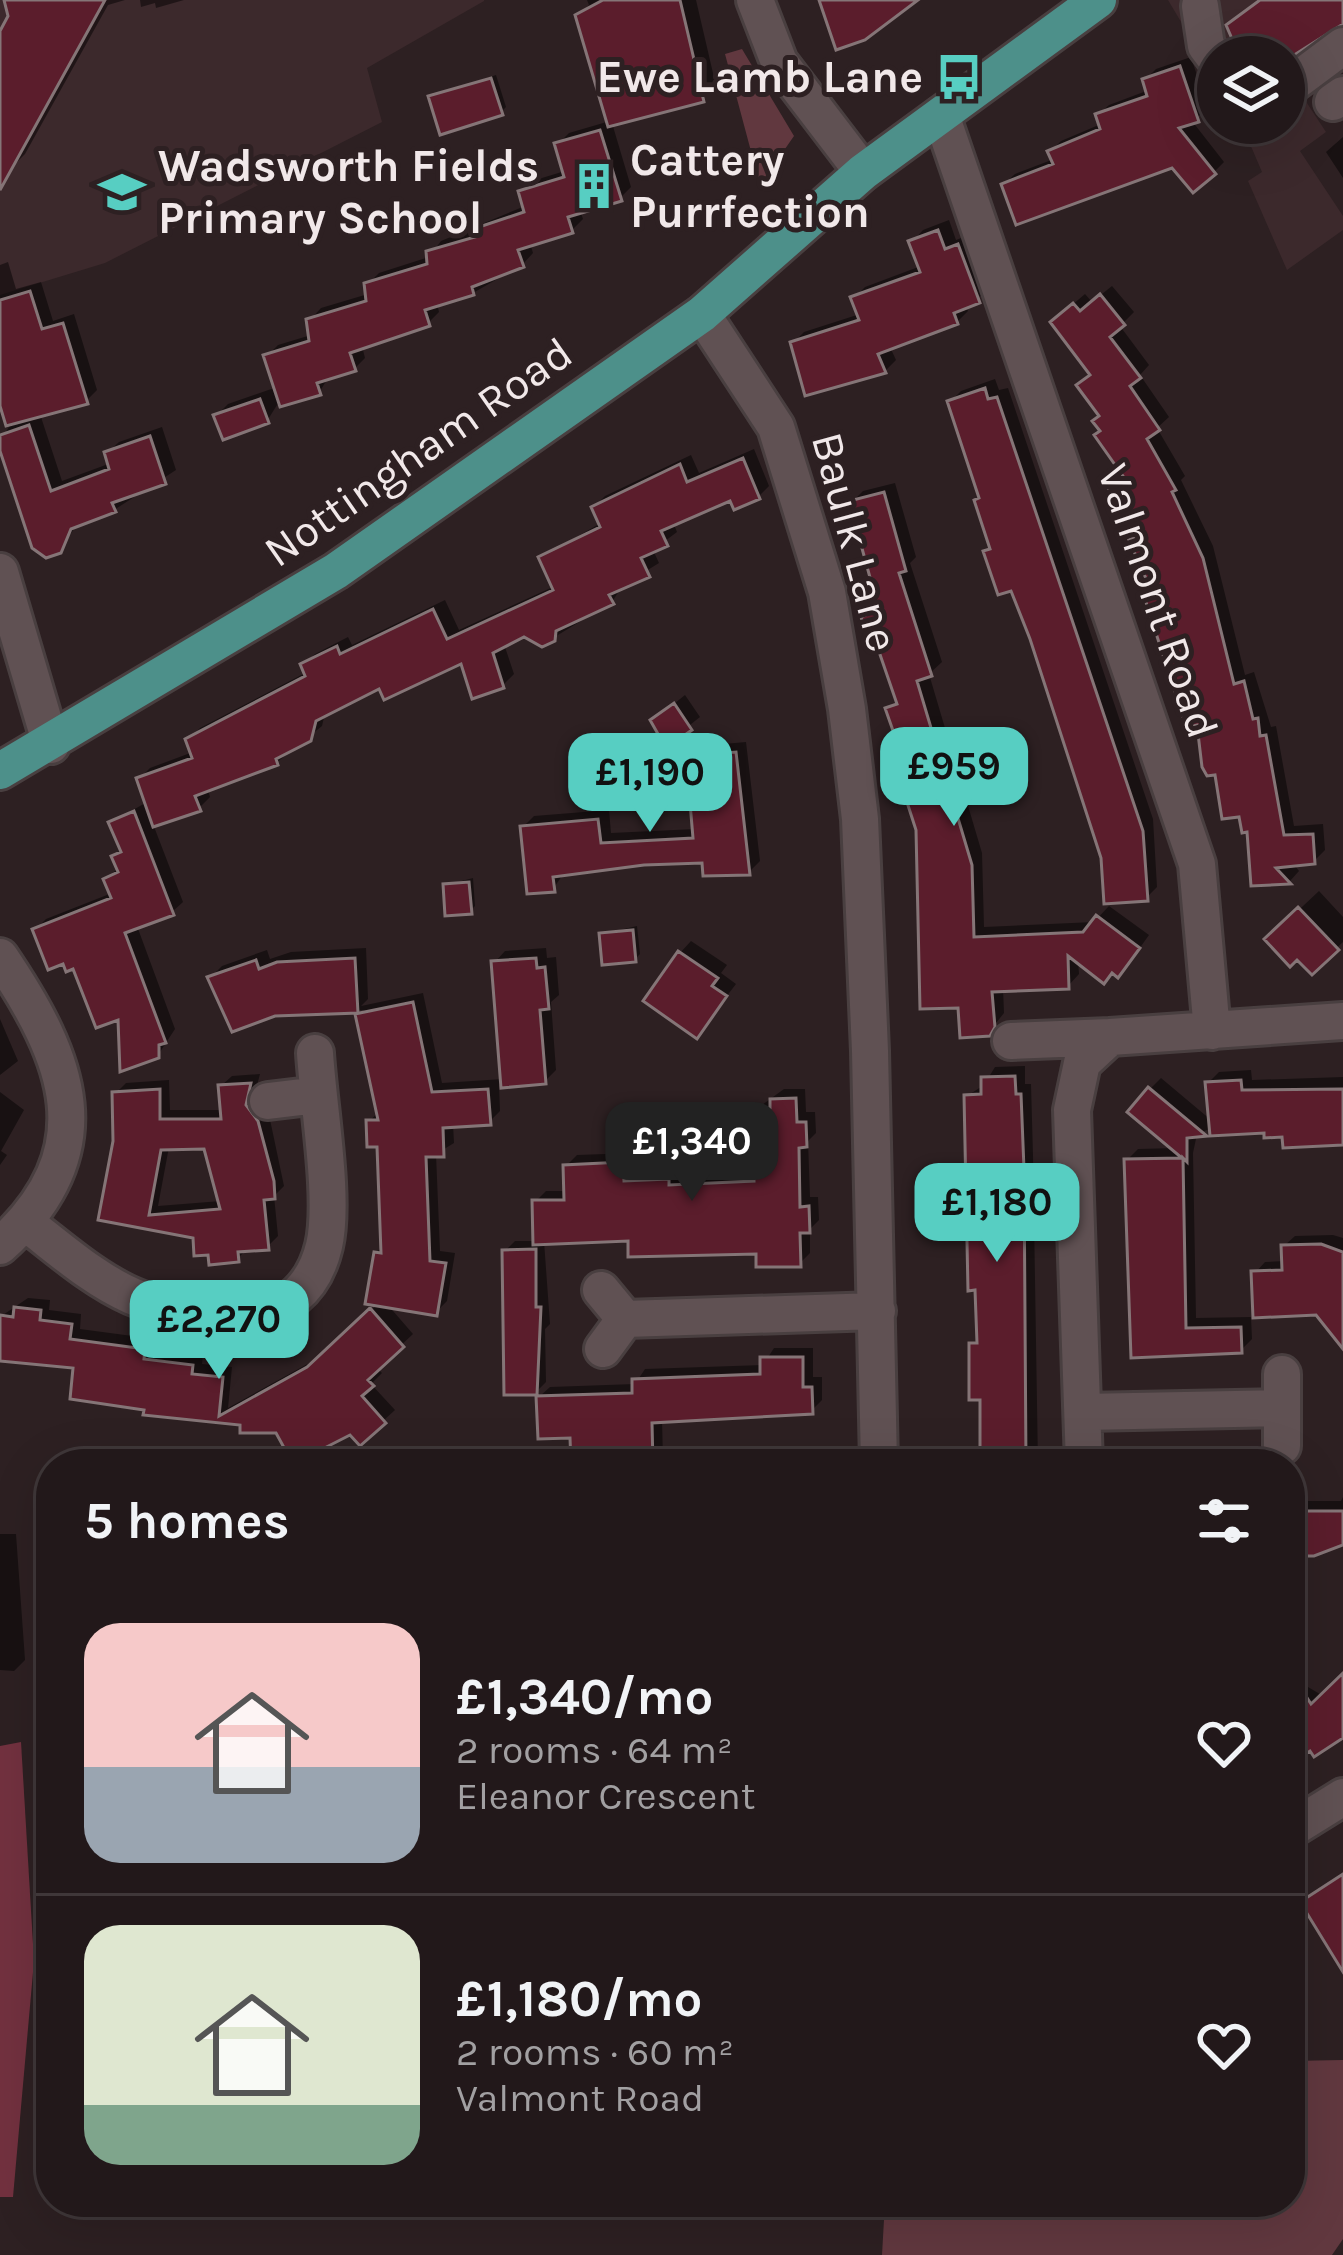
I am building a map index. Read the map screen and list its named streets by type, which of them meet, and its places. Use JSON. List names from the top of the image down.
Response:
{
  "streets": {
    "main road": ["Nottingham Road"],
    "street": ["Baulk Lane", "Valmont Road"]
  },
  "crossings": [
    ["Nottingham Road", "Baulk Lane"],
    ["Nottingham Road", "Valmont Road"]
  ],
  "places": {
    "bus stop": ["Ewe Lamb Lane"],
    "building": ["Cattery Purrfection"],
    "school or university": ["Wadsworth Fields Primary School"]
  },
  "page": {
    "price": [
      "£959",
      "£1,190",
      "£1,340",
      "£1,180",
      "£2,270"
    ],
    "heading": "5 homes",
    "list": [
      {
        "name": "£1,340/mo",
        "note": "2 rooms · 64 m² · Eleanor Crescent"
      },
      {
        "name": "£1,180/mo",
        "note": "2 rooms · 60 m² · Valmont Road"
      }
    ]
  }
}
